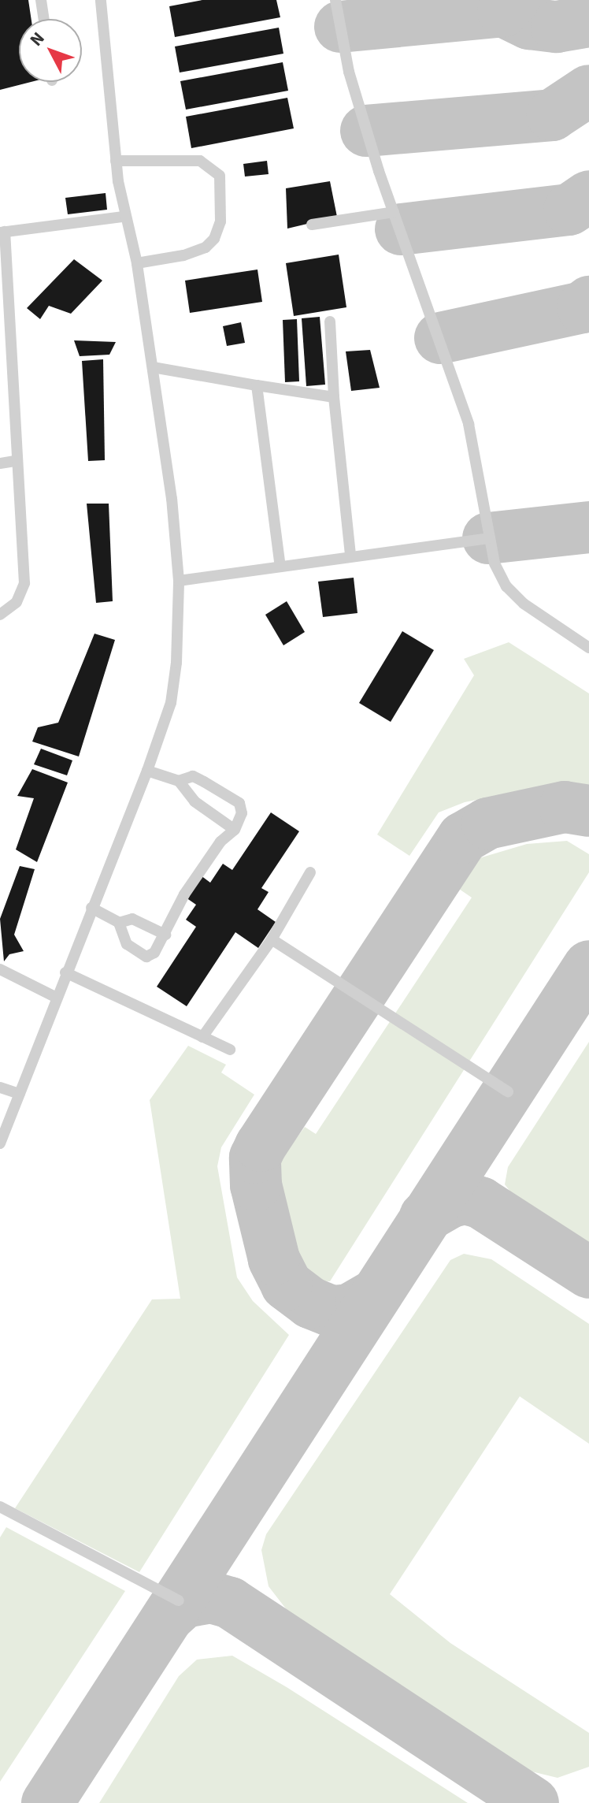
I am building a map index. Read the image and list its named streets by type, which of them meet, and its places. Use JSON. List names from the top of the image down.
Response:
{
  "north": "top left"
}
